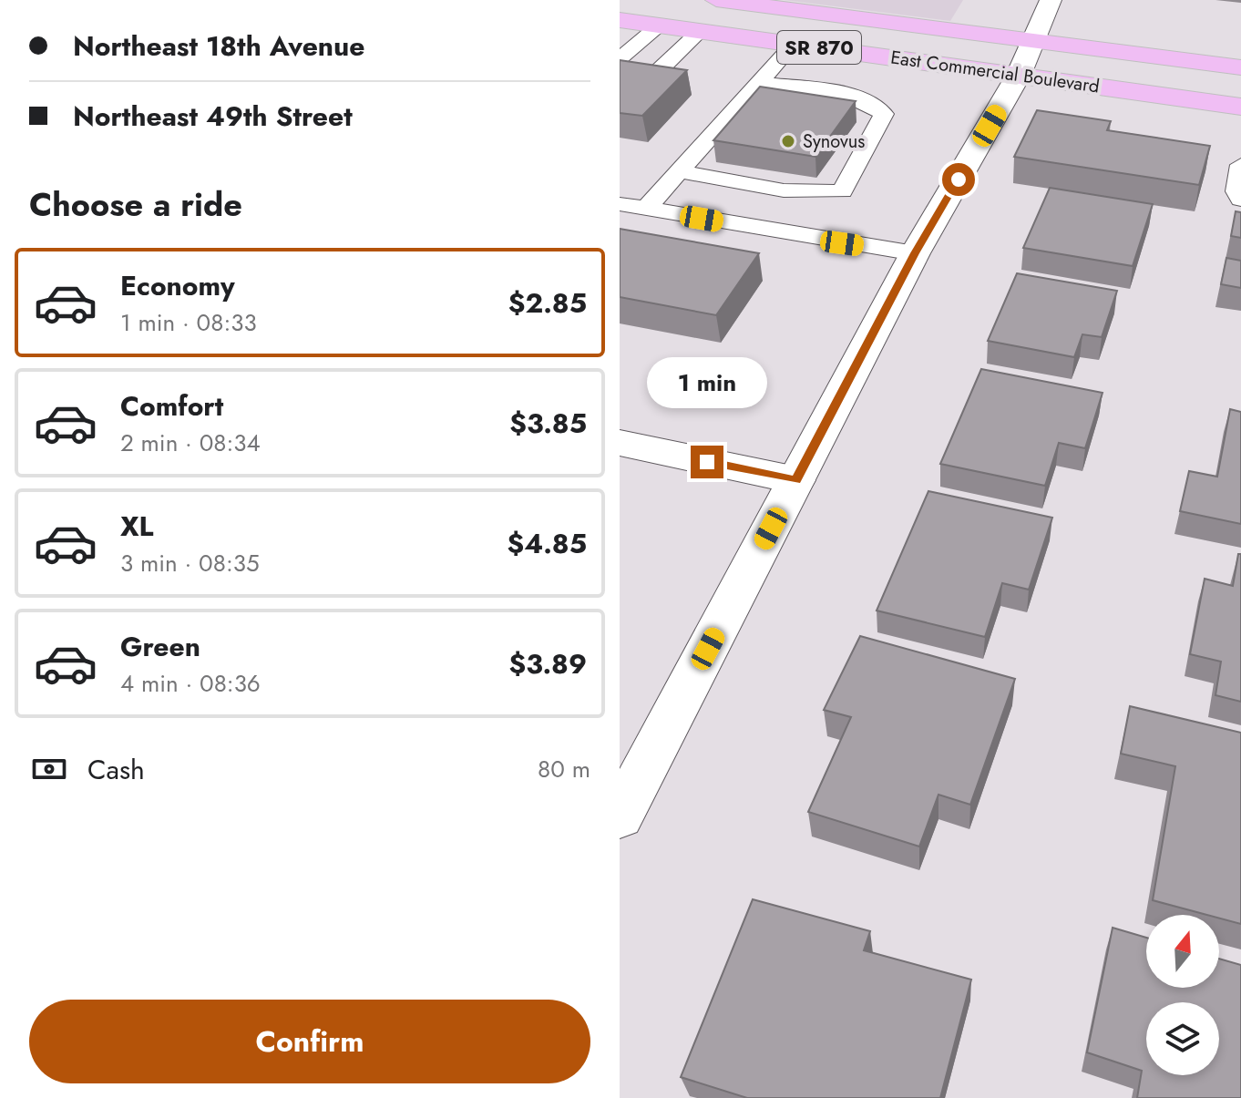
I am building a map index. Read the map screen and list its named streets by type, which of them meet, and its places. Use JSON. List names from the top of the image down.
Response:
{
  "streets": {
    "main road": ["SR 870", "East Commercial Boulevard"]
  },
  "places": ["Synovus"],
  "north": "top",
  "page": {
    "banner": ["Northeast 18th Avenue", "Northeast 49th Street"],
    "heading": "Choose a ride",
    "list": [
      {
        "name": "Economy",
        "note": "1 min · 08:33",
        "value": "$2.85"
      },
      {
        "name": "Comfort",
        "note": "2 min · 08:34",
        "value": "$3.85"
      },
      {
        "name": "XL",
        "note": "3 min · 08:35",
        "value": "$4.85"
      },
      {
        "name": "Green",
        "note": "4 min · 08:36",
        "value": "$3.89"
      }
    ],
    "bubble": "1 min",
    "pay": ["Cash", "80 m"],
    "buttons": "Confirm"
  }
}
